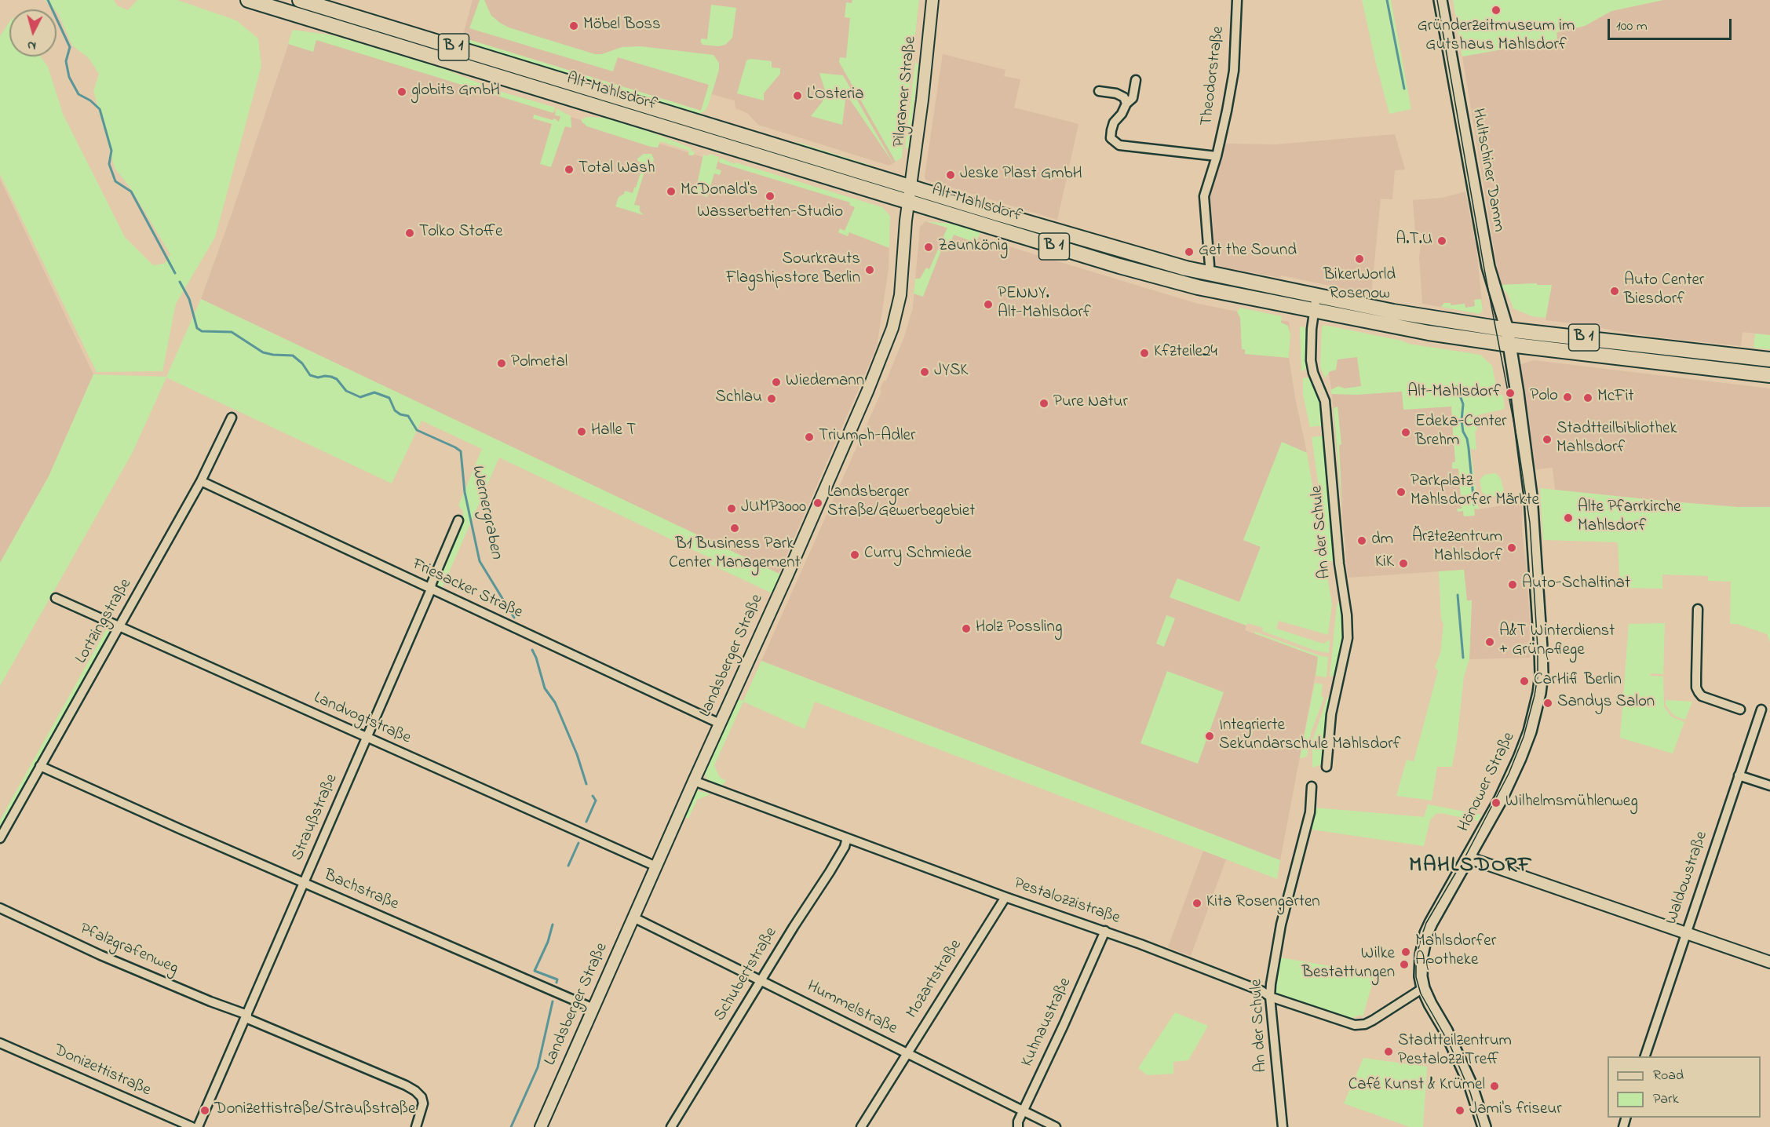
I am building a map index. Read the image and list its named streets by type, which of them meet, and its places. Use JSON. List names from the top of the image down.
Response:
{
  "streets": {
    "main road": [
      "B 1",
      "Alt-Mahlsdorf",
      "Hultschiner Damm",
      "Hönower Straße"
    ],
    "street": [
      "Theodorstraße",
      "Pilgramer Straße",
      "An der Schule",
      "Friesacker Straße",
      "Lortzingstraße",
      "Landsberger Straße",
      "Landvogtstraße",
      "Straußstraße",
      "Waldowstraße",
      "Bachstraße",
      "Pestalozzistraße",
      "Pfalzgrafenweg",
      "Schubertstraße",
      "Mozartstraße",
      "Hummelstraße",
      "Kuhnaustraße",
      "Donizettistraße"
    ]
  },
  "crossings": [
    ["Theodorstraße", "Alt-Mahlsdorf"],
    ["Pilgramer Straße", "Alt-Mahlsdorf"],
    ["Pilgramer Straße", "Landsberger Straße"],
    ["Alt-Mahlsdorf", "Hultschiner Damm"],
    ["Alt-Mahlsdorf", "An der Schule"],
    ["Alt-Mahlsdorf", "Landsberger Straße"],
    ["Alt-Mahlsdorf", "Hönower Straße"],
    ["Hultschiner Damm", "Hönower Straße"],
    ["An der Schule", "Pestalozzistraße"],
    ["Friesacker Straße", "Lortzingstraße"],
    ["Friesacker Straße", "Landsberger Straße"],
    ["Friesacker Straße", "Straußstraße"],
    ["Lortzingstraße", "Landvogtstraße"],
    ["Lortzingstraße", "Bachstraße"],
    ["Landsberger Straße", "Landvogtstraße"],
    ["Landsberger Straße", "Bachstraße"],
    ["Landsberger Straße", "Pestalozzistraße"],
    ["Landsberger Straße", "Hummelstraße"],
    ["Landvogtstraße", "Straußstraße"],
    ["Hönower Straße", "Pestalozzistraße"],
    ["Straußstraße", "Bachstraße"],
    ["Straußstraße", "Pfalzgrafenweg"],
    ["Pestalozzistraße", "Schubertstraße"],
    ["Pestalozzistraße", "Mozartstraße"],
    ["Pestalozzistraße", "Kuhnaustraße"],
    ["Schubertstraße", "Hummelstraße"],
    ["Mozartstraße", "Hummelstraße"],
    ["Hummelstraße", "Kuhnaustraße"]
  ],
  "districts": ["MAHLSDORF"],
  "water": ["Wernergraben"],
  "places": [
    "Gründerzeitmuseum im Gutshaus Mahlsdorf",
    "Möbel Boss",
    "globits GmbH",
    "L'Osteria",
    "Total Wash",
    "Jeske Plast GmbH",
    "McDonald's",
    "Wasserbetten-Studio",
    "Tolko Stoffe",
    "A.T.U",
    "Zaunkönig",
    "Get the Sound",
    "BikerWorld Rosenow",
    "Sourkrauts Flagshipstore Berlin",
    "Auto Center Biesdorf",
    "PENNY. Alt-Mahlsdorf",
    "Kfzteile24",
    "Polmetal",
    "JYSK",
    "Wiedemann",
    "Alt-Mahlsdorf",
    "Polo",
    "McFit",
    "Schlau",
    "Pure Natur",
    "Halle T",
    "Edeka-Center Brehm",
    "Triumph-Adler",
    "Stadtteilbibliothek Mahlsdorf",
    "Parkplatz Mahlsdorfer Märkte",
    "Landsberger Straße/Gewerbegebiet",
    "JUMP3000",
    "Alte Pfarrkirche Mahlsdorf",
    "B1 Business Park Center Management",
    "dm",
    "Ärztezentrum Mahlsdorf",
    "Curry Schmiede",
    "KiK",
    "Auto-Schaltinat",
    "Holz Possling",
    "A&T Winterdienst + Grünpflege",
    "CarHifi Berlin",
    "Sandys Salon",
    "Integrierte Sekundarschule Mahlsdorf",
    "Wilhelmsmühlenweg",
    "Kita Rosengarten",
    "Mahlsdorfer Apotheke",
    "Wilke Bestattungen",
    "Stadtteilzentrum PestalozziTreff",
    "Café Kunst & Krümel",
    "Donizettistraße/Straußstraße",
    "Jami's friseur"
  ],
  "legend": ["Road", "Park"],
  "scale_bar": "100 m",
  "north": "bottom"
}
